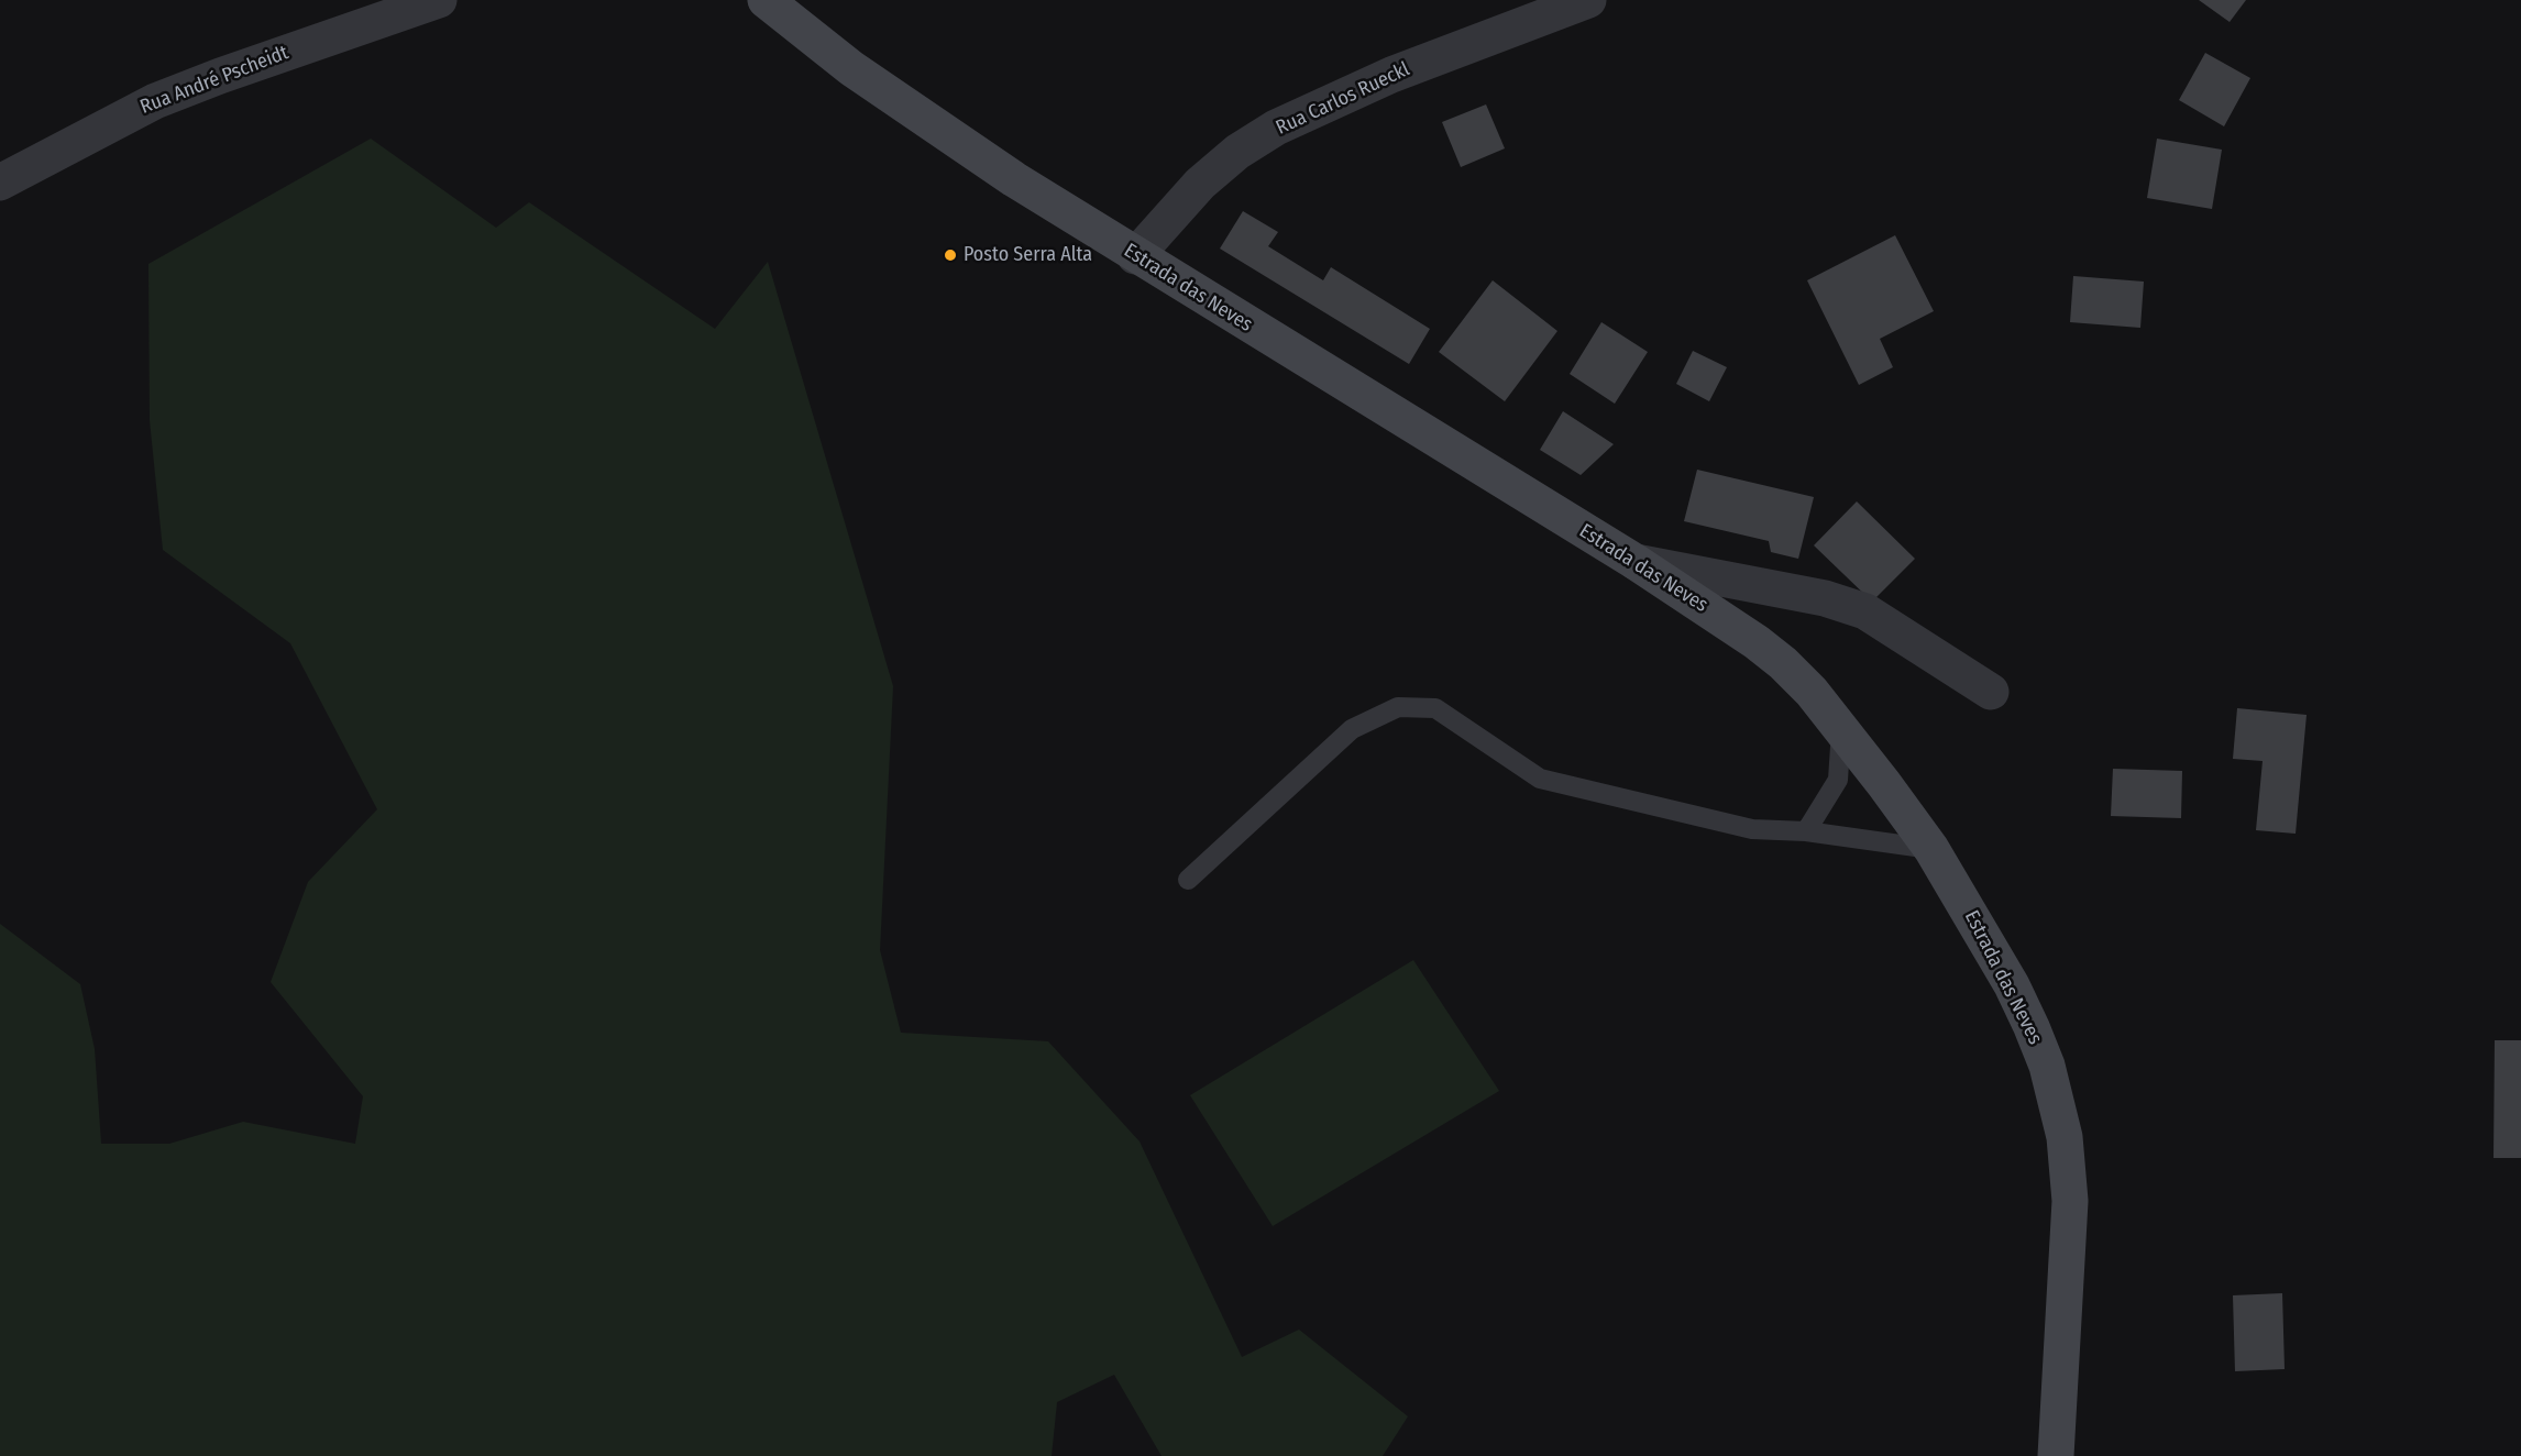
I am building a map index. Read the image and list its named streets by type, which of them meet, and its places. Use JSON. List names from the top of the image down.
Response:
{
  "streets": {
    "main road": ["Estrada das Neves"],
    "street": ["Rua André Pscheidt", "Rua Carlos Rueckl"]
  },
  "crossings": [
    ["Rua Carlos Rueckl", "Estrada das Neves"]
  ],
  "places": ["Posto Serra Alta"]
}
